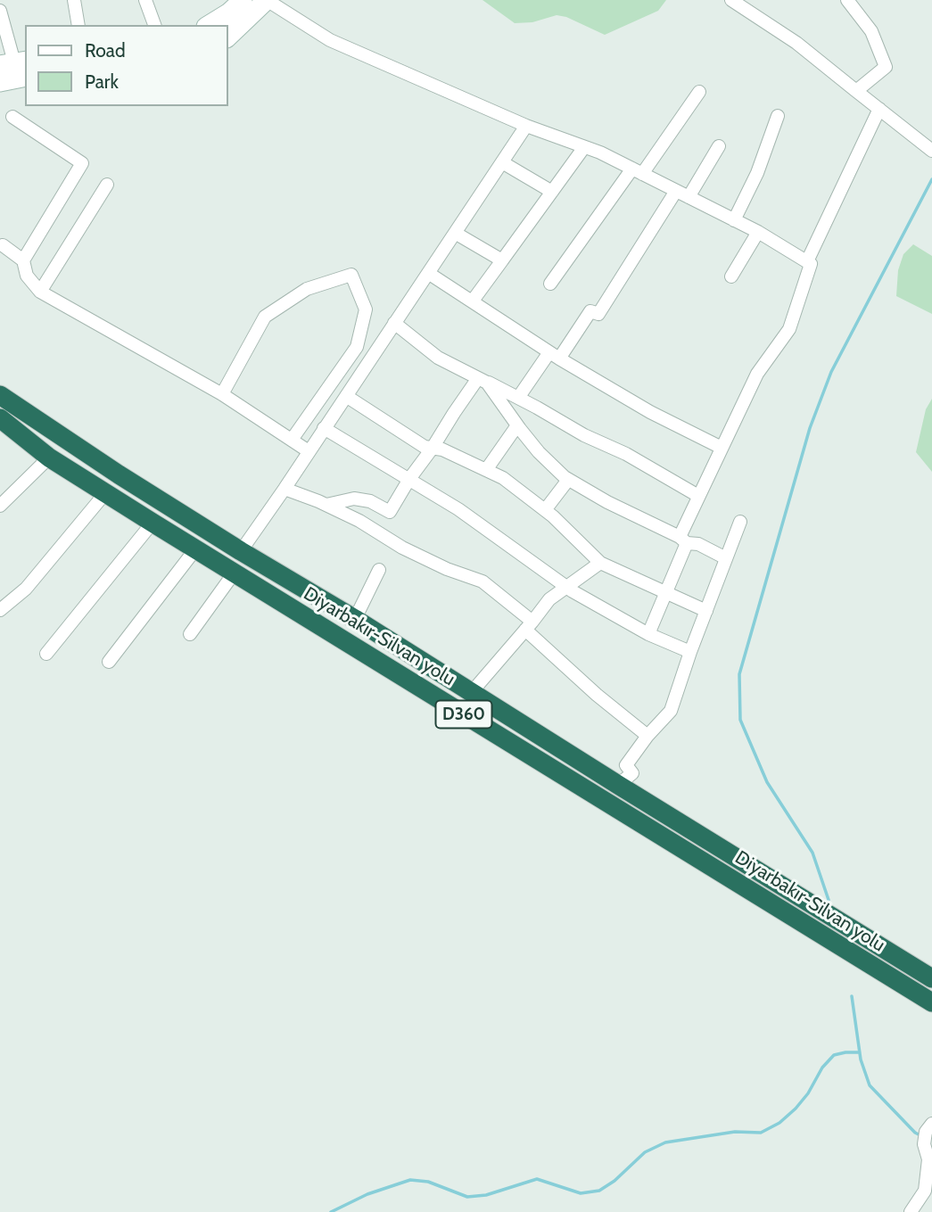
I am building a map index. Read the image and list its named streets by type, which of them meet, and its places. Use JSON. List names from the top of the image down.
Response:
{
  "streets": {
    "highway": ["Diyarbakır-Silvan yolu", "D360"]
  },
  "legend": ["Road", "Park"]
}
